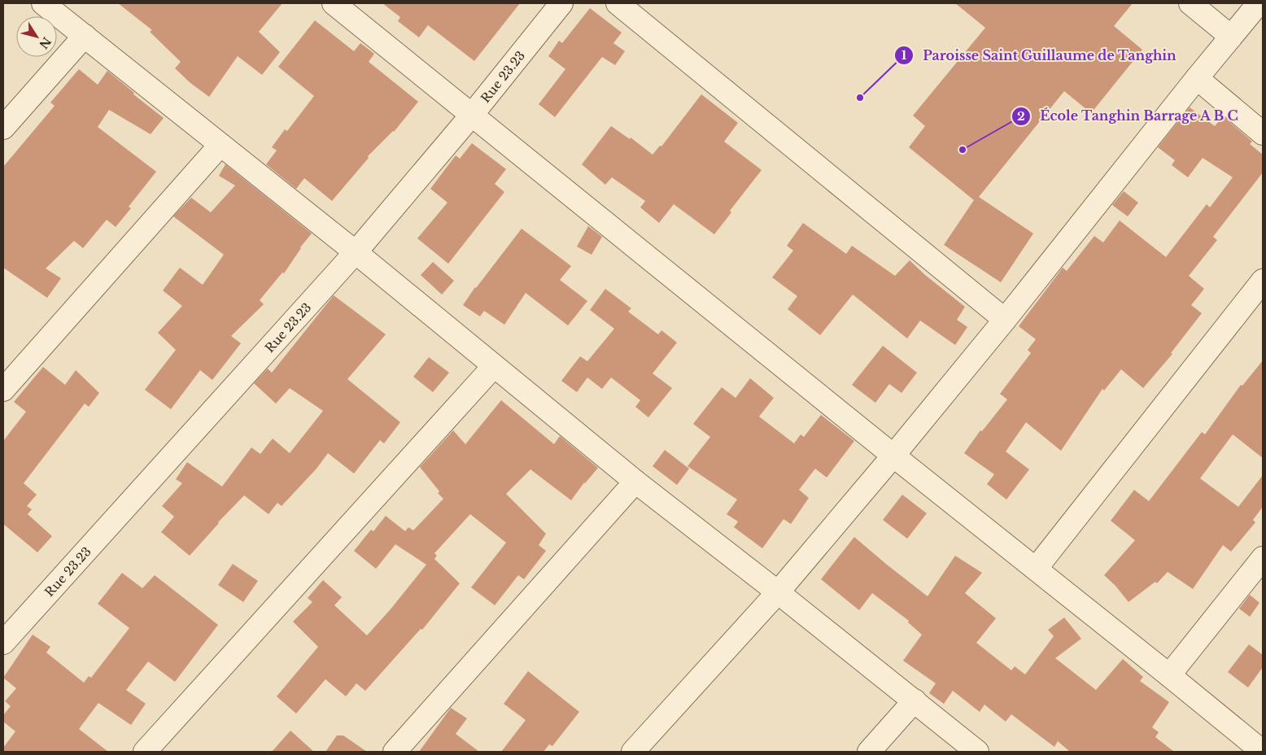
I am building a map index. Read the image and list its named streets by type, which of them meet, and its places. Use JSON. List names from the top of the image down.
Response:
{
  "streets": {
    "street": ["Rue 23.23"]
  },
  "places": ["Paroisse Saint Guillaume de Tanghin", "École Tanghin Barrage A B C"],
  "north": "bottom right"
}
